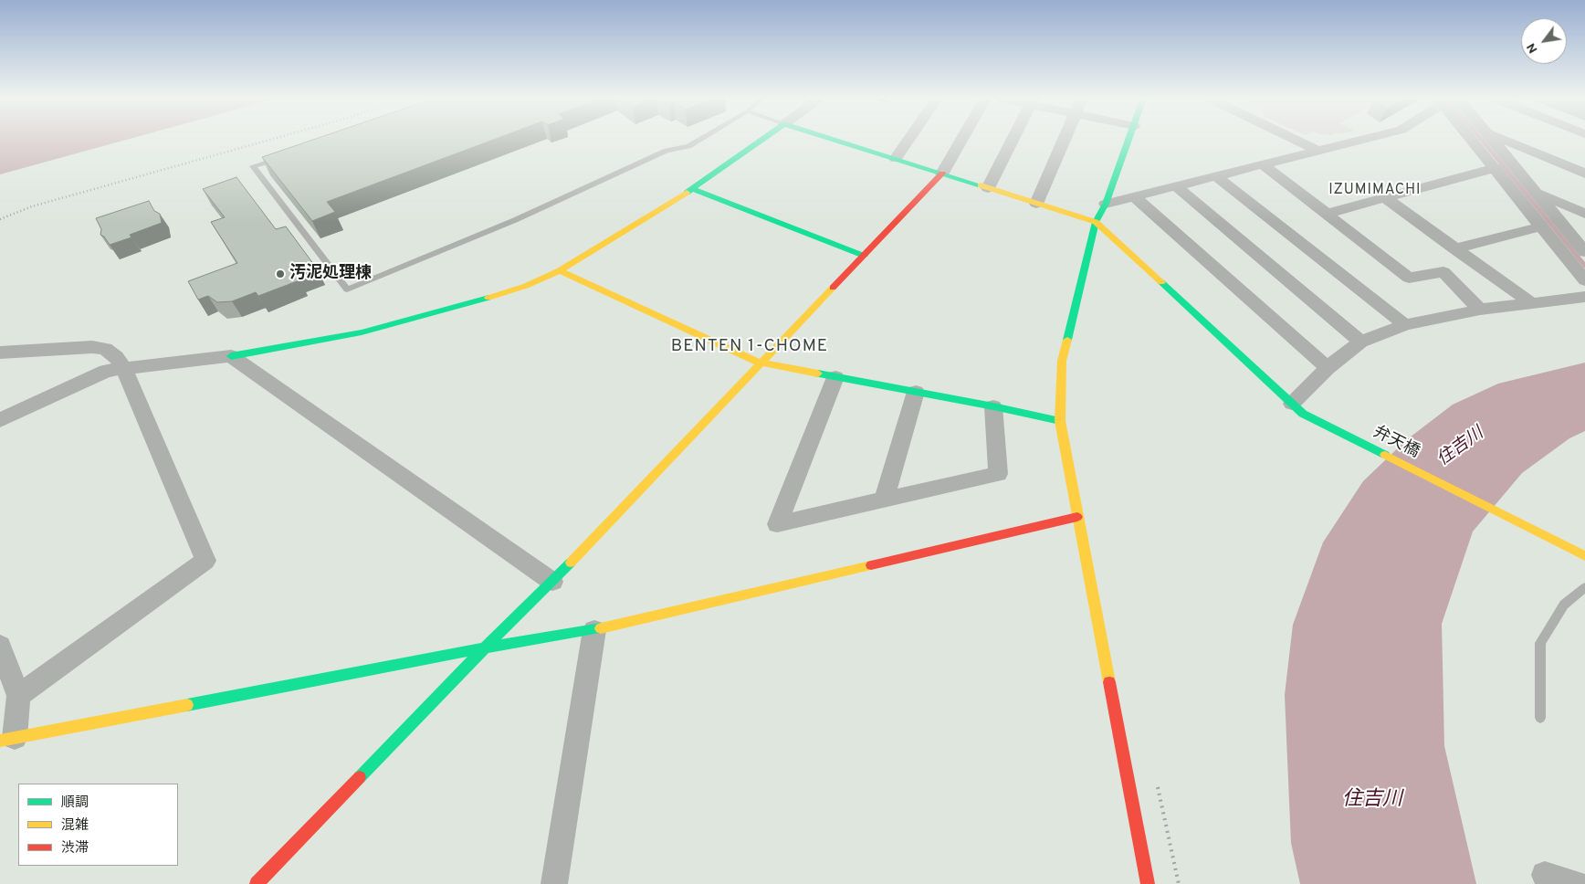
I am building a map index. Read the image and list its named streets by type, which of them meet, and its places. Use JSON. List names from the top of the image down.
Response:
{
  "streets": {
    "street": ["弁天橋"]
  },
  "districts": ["IZUMIMACHI", "BENTEN 1-CHOME"],
  "water": ["住吉川"],
  "places": ["汚泥処理棟"],
  "legend": ["順調", "混雑", "渋滞"],
  "north": "bottom left"
}
